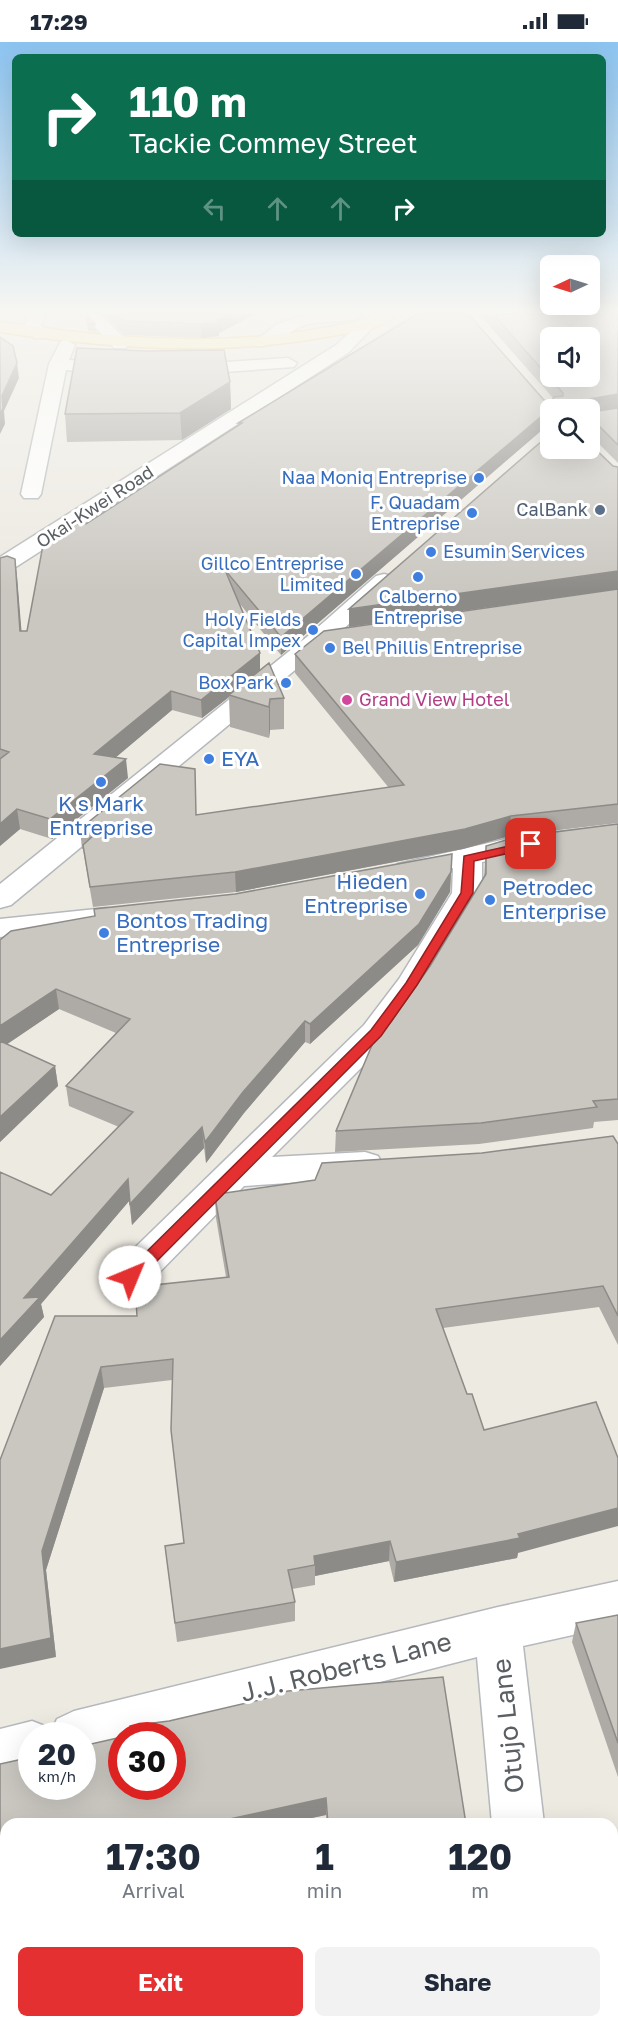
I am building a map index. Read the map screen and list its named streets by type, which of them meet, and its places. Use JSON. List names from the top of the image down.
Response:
{
  "streets": {
    "street": ["Okai-Kwei Road", "J.J. Roberts Lane", "Otujo Lane"]
  },
  "crossings": [
    ["J.J. Roberts Lane", "Otujo Lane"]
  ],
  "places": [
    "Naa Moniq Entreprise",
    "CalBank",
    "F. Quadam Entreprise",
    "Esumin Services",
    "Gillco Entreprise Limited",
    "Calberno Entreprise",
    "Holy Fields Capital Impex",
    "Bel Phillis Entreprise",
    "Box Park",
    "Grand View Hotel",
    "EYA",
    "K s Mark Entreprise",
    "Hieden Entreprise",
    "Petrodec Enterprise",
    "Bontos Trading Entreprise"
  ],
  "north": "left",
  "page": {
    "status": "17:29",
    "turn": ["110 m", "Tackie Commey Street"],
    "speed": "20 km/h",
    "limit": "30",
    "eta": [
      "17:30",
      "Arrival",
      "1",
      "min",
      "120",
      "m"
    ],
    "buttons": ["Exit", "Share"]
  }
}
